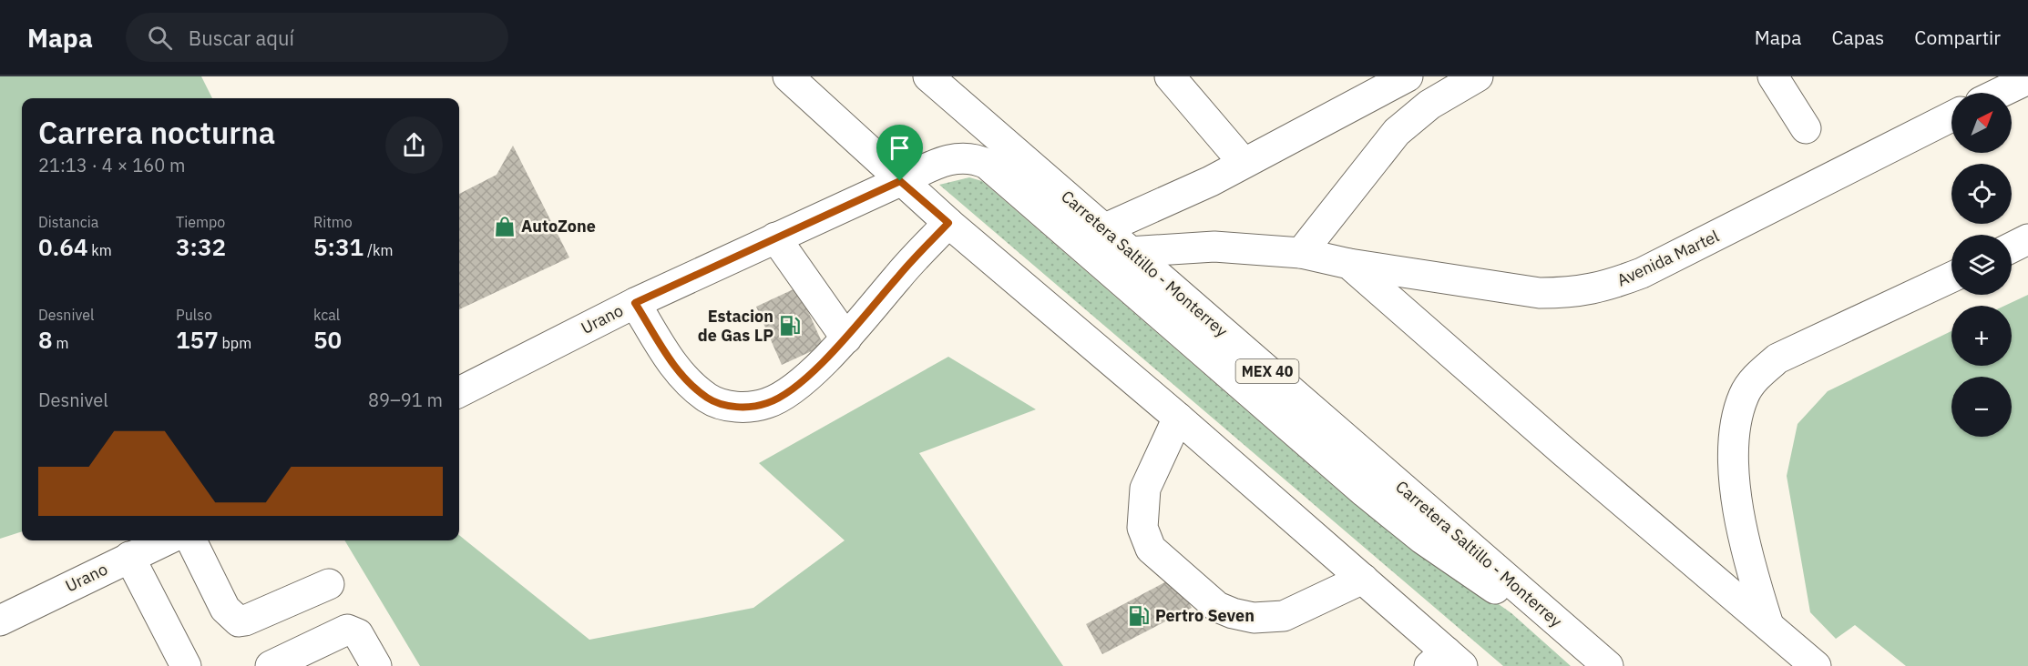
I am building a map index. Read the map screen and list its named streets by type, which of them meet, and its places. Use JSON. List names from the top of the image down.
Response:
{
  "streets": {
    "street": [
      "Avenida Martel",
      "Carretera Saltillo - Monterrey",
      "Urano",
      "MEX 40"
    ]
  },
  "crossings": [
    ["Avenida Martel", "Carretera Saltillo - Monterrey"],
    ["Avenida Martel", "Urano"],
    ["Carretera Saltillo - Monterrey", "Urano"]
  ],
  "places": {
    "shop": ["AutoZone"],
    "fuel station": ["Estacion de Gas LP", "Pertro Seven"]
  },
  "north": "top right",
  "page": {
    "header": "Mapa",
    "search": "Buscar aquí",
    "nav": ["Mapa", "Capas", "Compartir"],
    "map_buttons": ["+", "−"],
    "heading": ["Carrera nocturna", "21:13 · 4 × 160 m"],
    "stats": [
      ["Distancia", "0.64 km"],
      ["Tiempo", "3:32"],
      ["Ritmo", "5:31 /km"],
      ["Desnivel", "8 m"],
      ["Pulso", "157 bpm"],
      ["kcal", "50"]
    ],
    "chart": ["Desnivel", "89–91 m"]
  }
}
